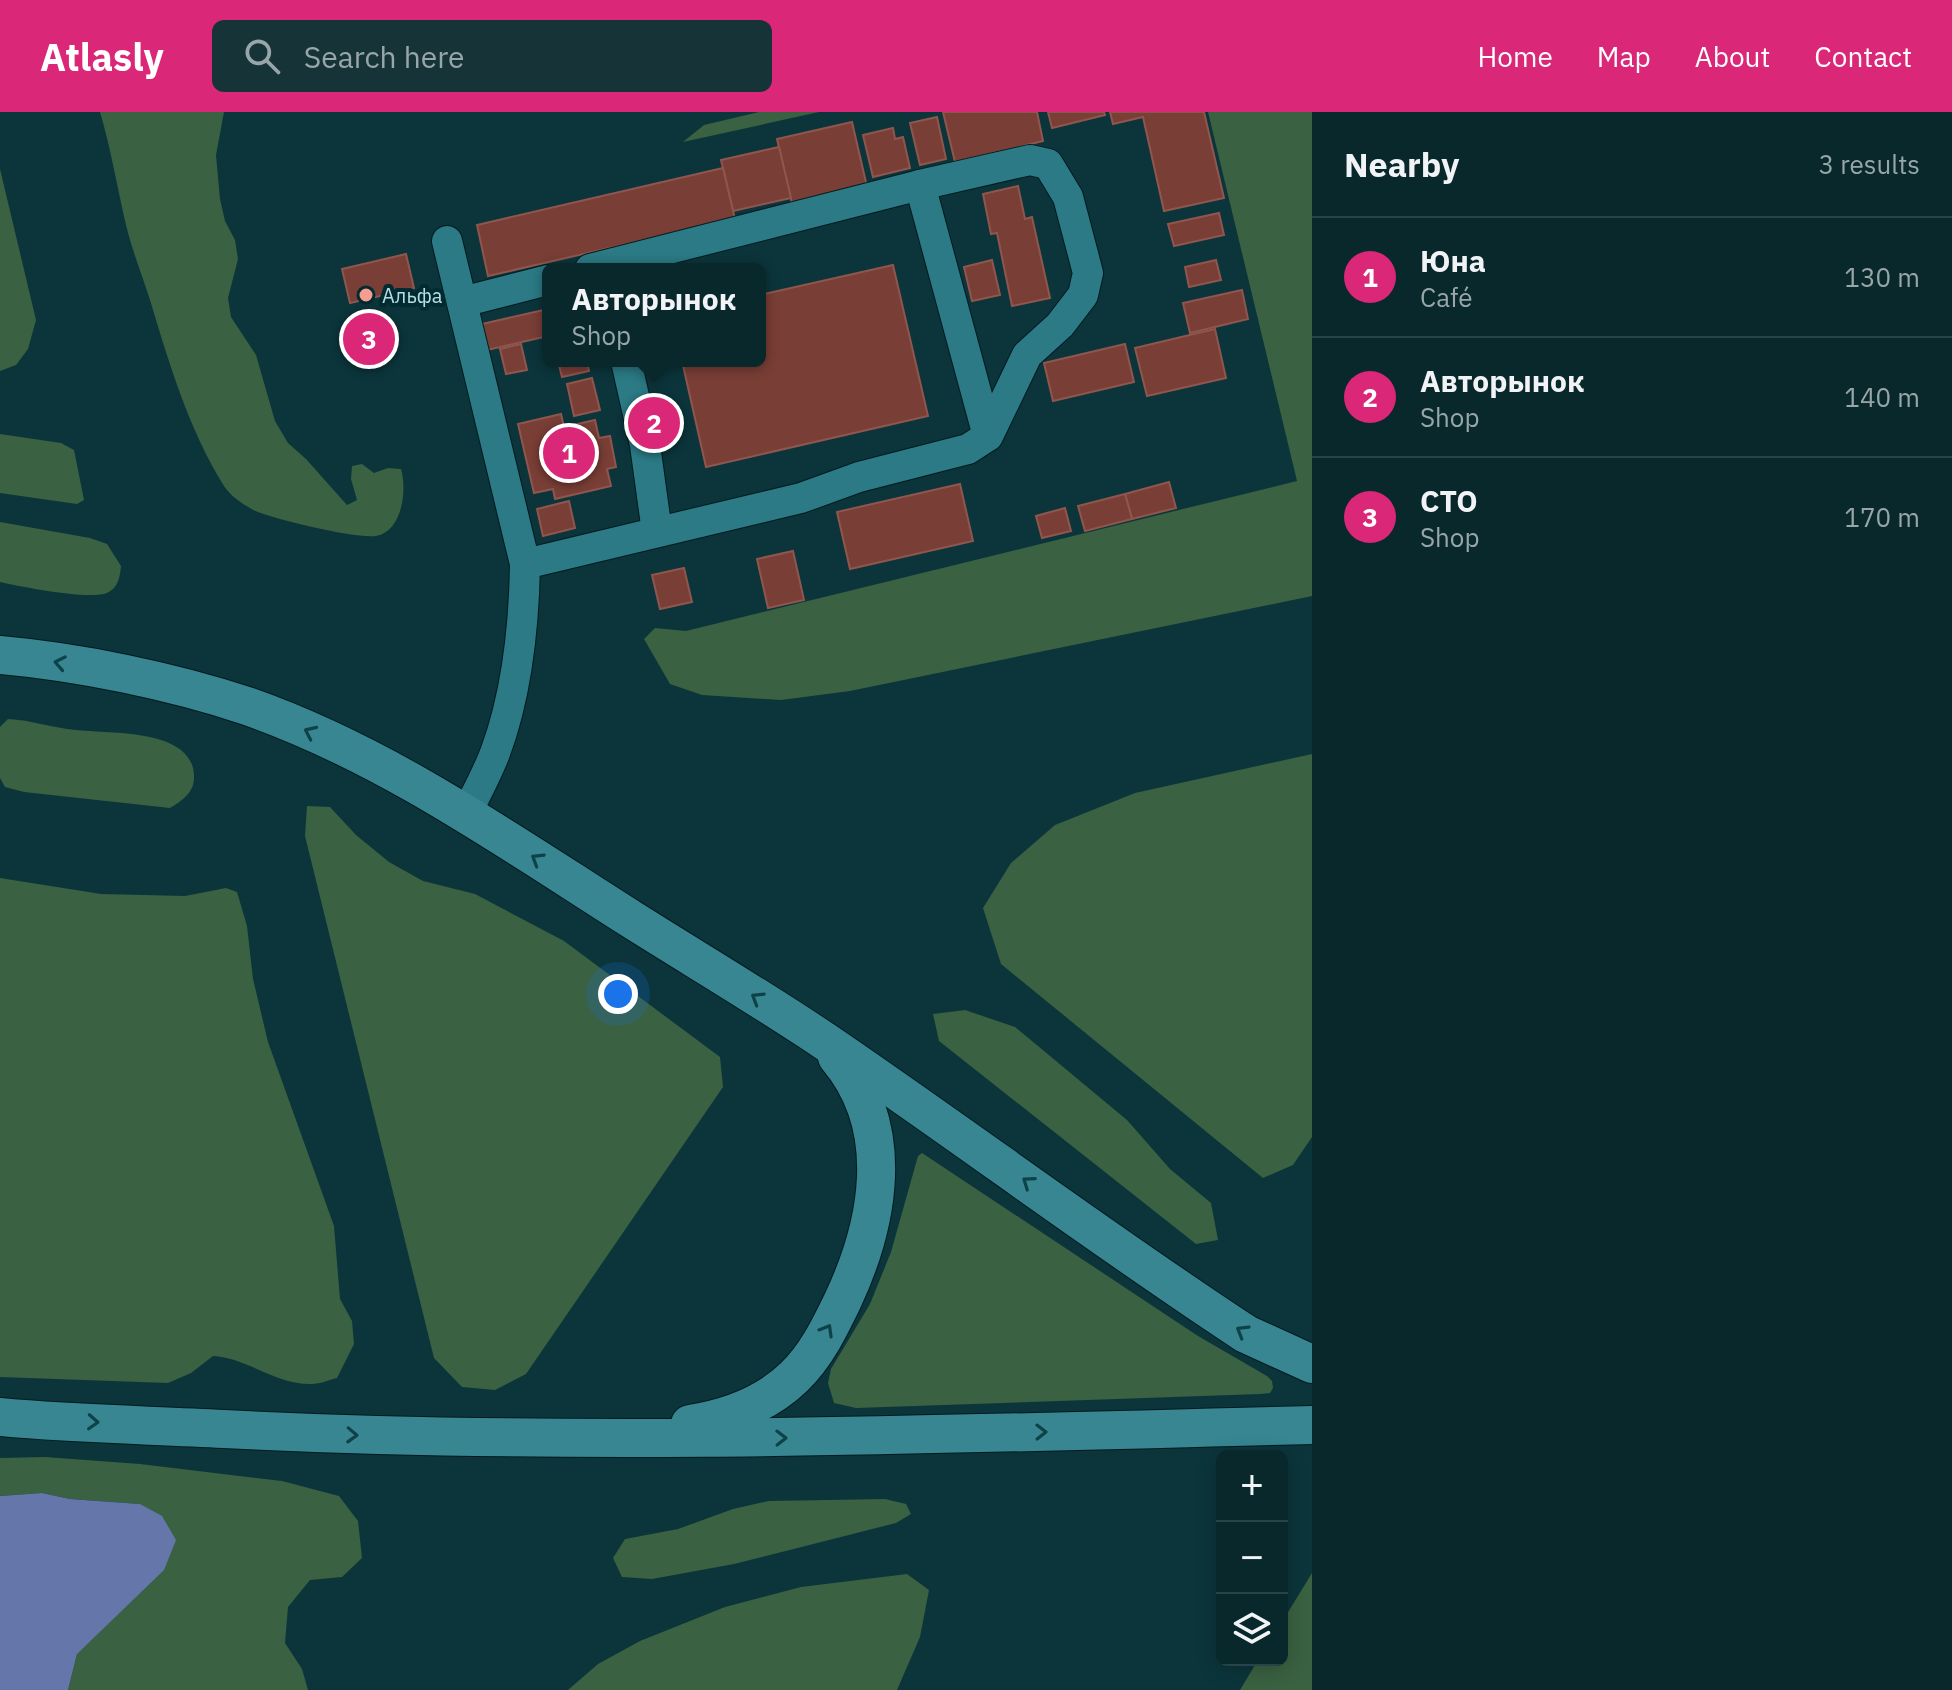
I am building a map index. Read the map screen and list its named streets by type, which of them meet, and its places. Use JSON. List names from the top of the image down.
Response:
{
  "places": ["Альфа"],
  "page": {
    "header": "Atlasly",
    "search": "Search here",
    "nav": [
      "Home",
      "Map",
      "About",
      "Contact"
    ],
    "heading": ["Nearby", "3 results"],
    "list": [
      {
        "mark": "1",
        "name": "Юна",
        "note": "Café",
        "value": "130 m"
      },
      {
        "mark": "2",
        "name": "Авторынок",
        "note": "Shop",
        "value": "140 m"
      },
      {
        "mark": "3",
        "name": "СТО",
        "note": "Shop",
        "value": "170 m"
      }
    ],
    "popup": ["Авторынок", "Shop"],
    "pins": ["3", "2", "1"],
    "map_buttons": ["+", "−"]
  }
}
